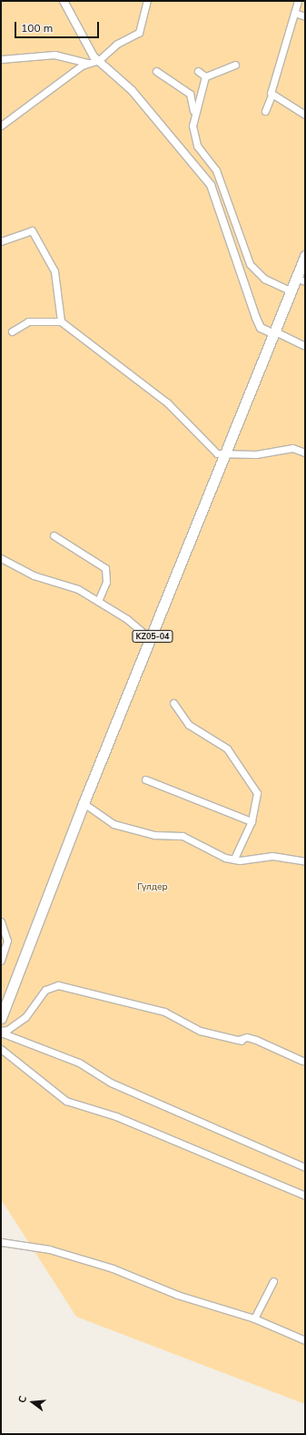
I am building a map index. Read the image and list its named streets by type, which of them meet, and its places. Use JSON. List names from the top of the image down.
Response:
{
  "streets": {
    "main road": ["KZ05-04"]
  },
  "parks": ["Гүлдер"],
  "scale_bar": "100 m",
  "north": "left"
}
